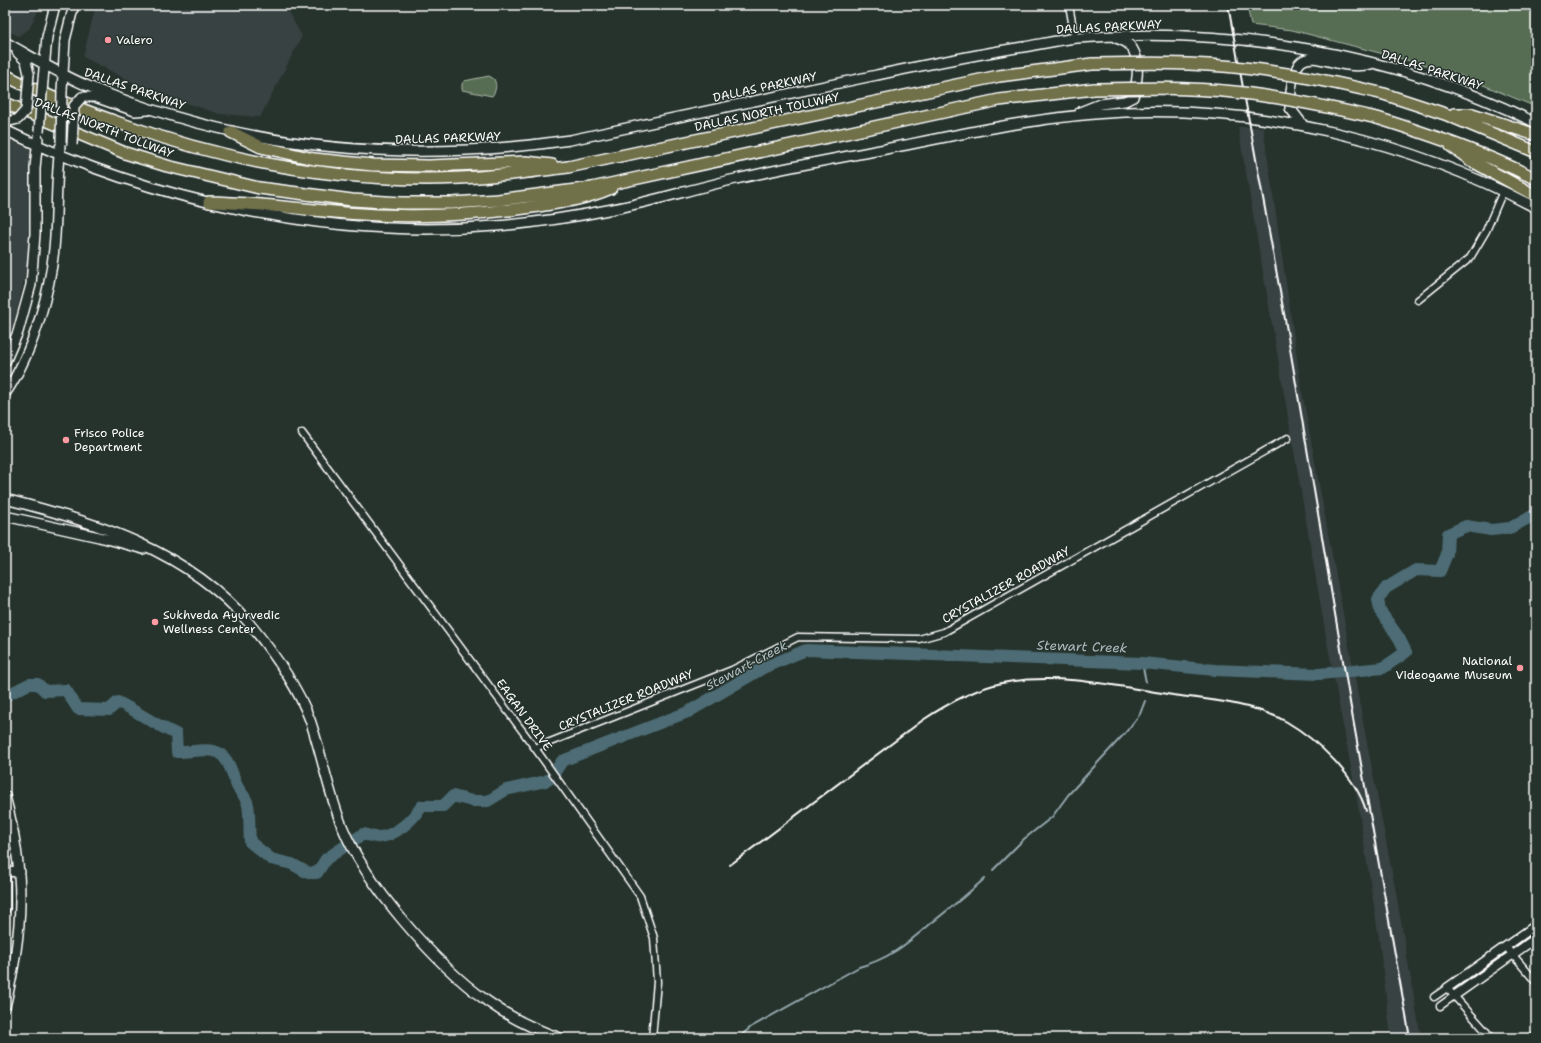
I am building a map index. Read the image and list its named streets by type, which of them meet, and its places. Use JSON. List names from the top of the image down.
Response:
{
  "streets": {
    "highway": ["DALLAS NORTH TOLLWAY"],
    "main road": ["DALLAS PARKWAY"],
    "street": ["CRYSTALIZER ROADWAY", "EAGAN DRIVE"]
  },
  "crossings": [
    ["CRYSTALIZER ROADWAY", "EAGAN DRIVE"]
  ],
  "water": ["Stewart Creek"],
  "places": [
    "Valero",
    "Frisco Police Department",
    "Sukhveda Ayurvedic Wellness Center",
    "National Videogame Museum"
  ]
}
